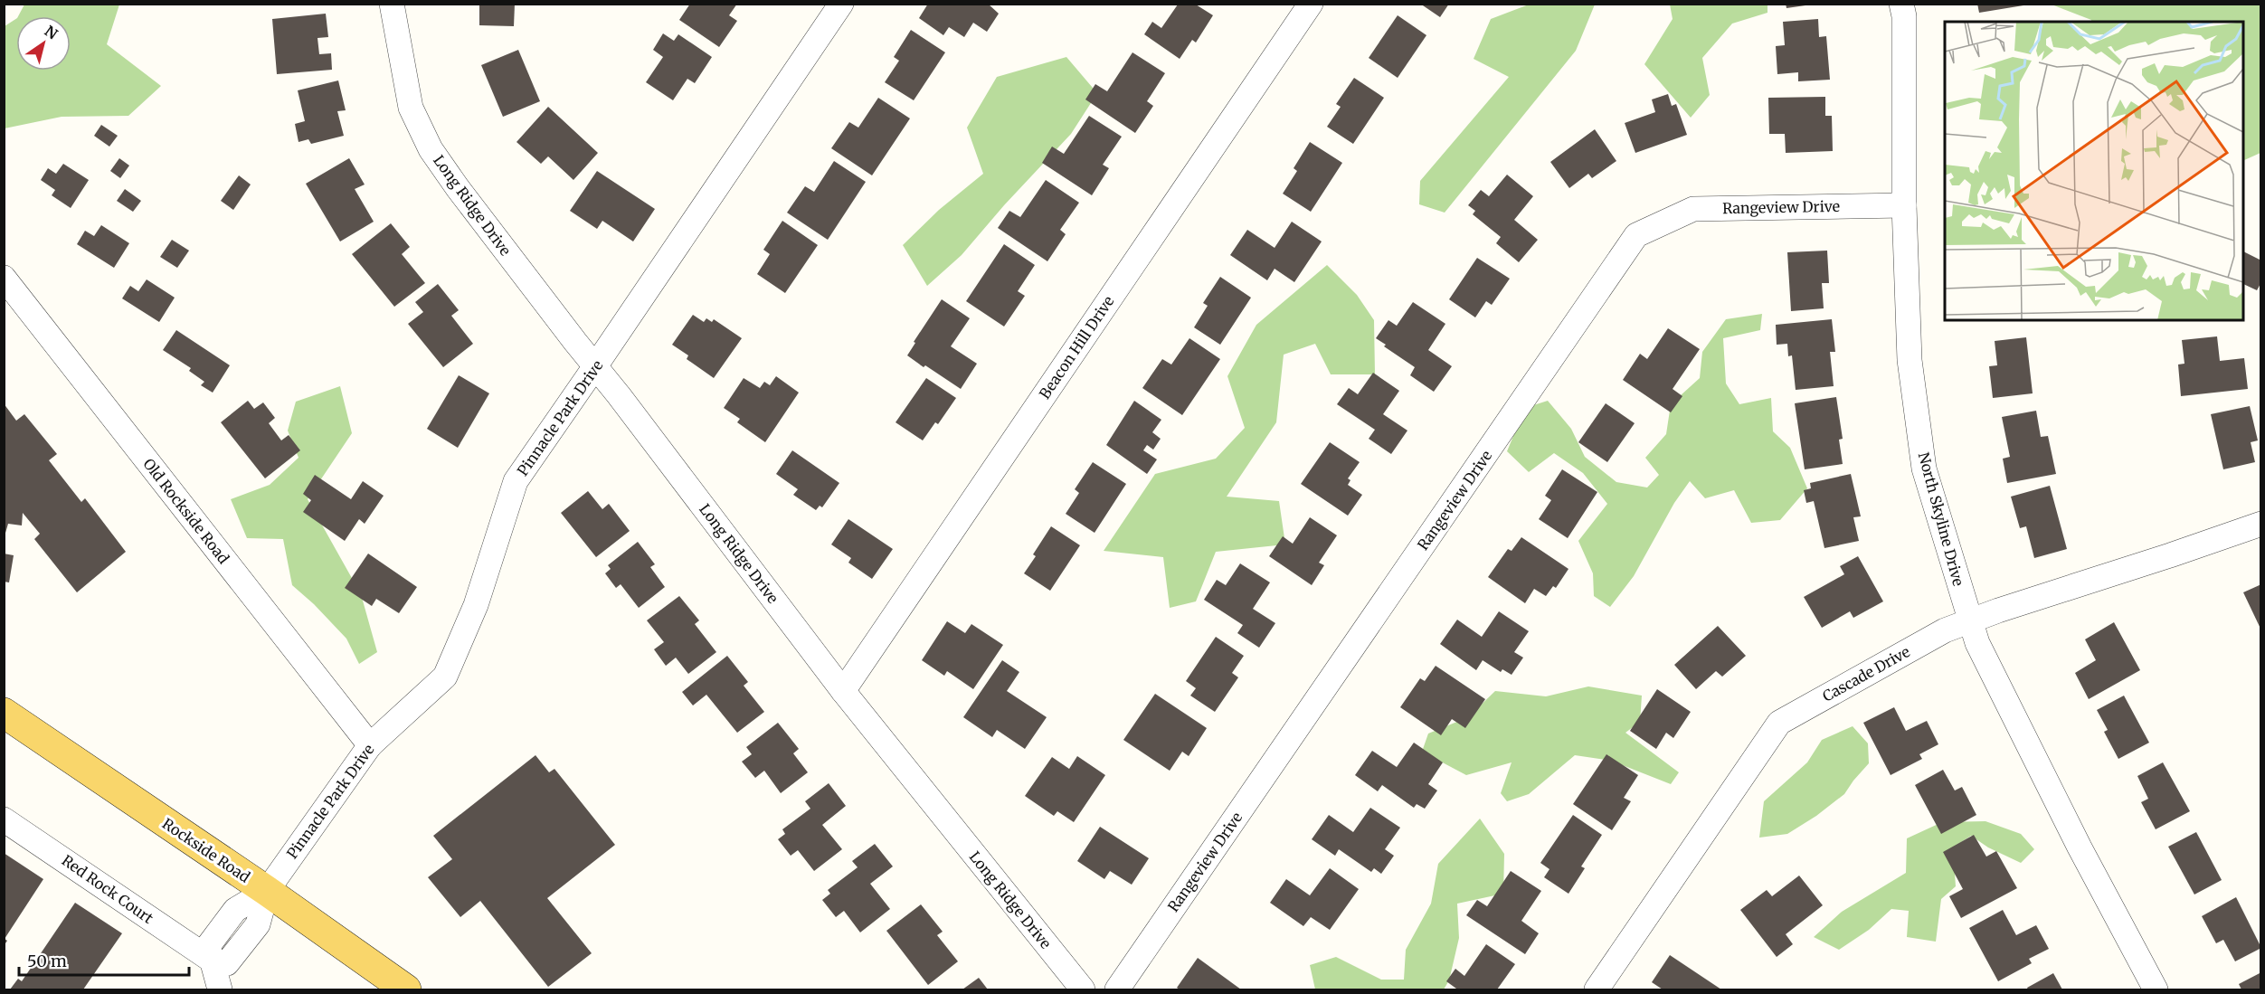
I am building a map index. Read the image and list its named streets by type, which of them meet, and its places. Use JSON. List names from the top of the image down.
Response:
{
  "streets": {
    "main road": ["Rockside Road"],
    "street": [
      "Long Ridge Drive",
      "Rangeview Drive",
      "Beacon Hill Drive",
      "Pinnacle Park Drive",
      "Old Rockside Road",
      "North Skyline Drive",
      "Cascade Drive",
      "Red Rock Court"
    ]
  },
  "crossings": [
    ["Long Ridge Drive", "Beacon Hill Drive"],
    ["Long Ridge Drive", "Pinnacle Park Drive"],
    ["Rangeview Drive", "North Skyline Drive"],
    ["Pinnacle Park Drive", "Old Rockside Road"],
    ["Pinnacle Park Drive", "Rockside Road"],
    ["North Skyline Drive", "Cascade Drive"]
  ],
  "scale_bar": "50 m",
  "north": "top right"
}
